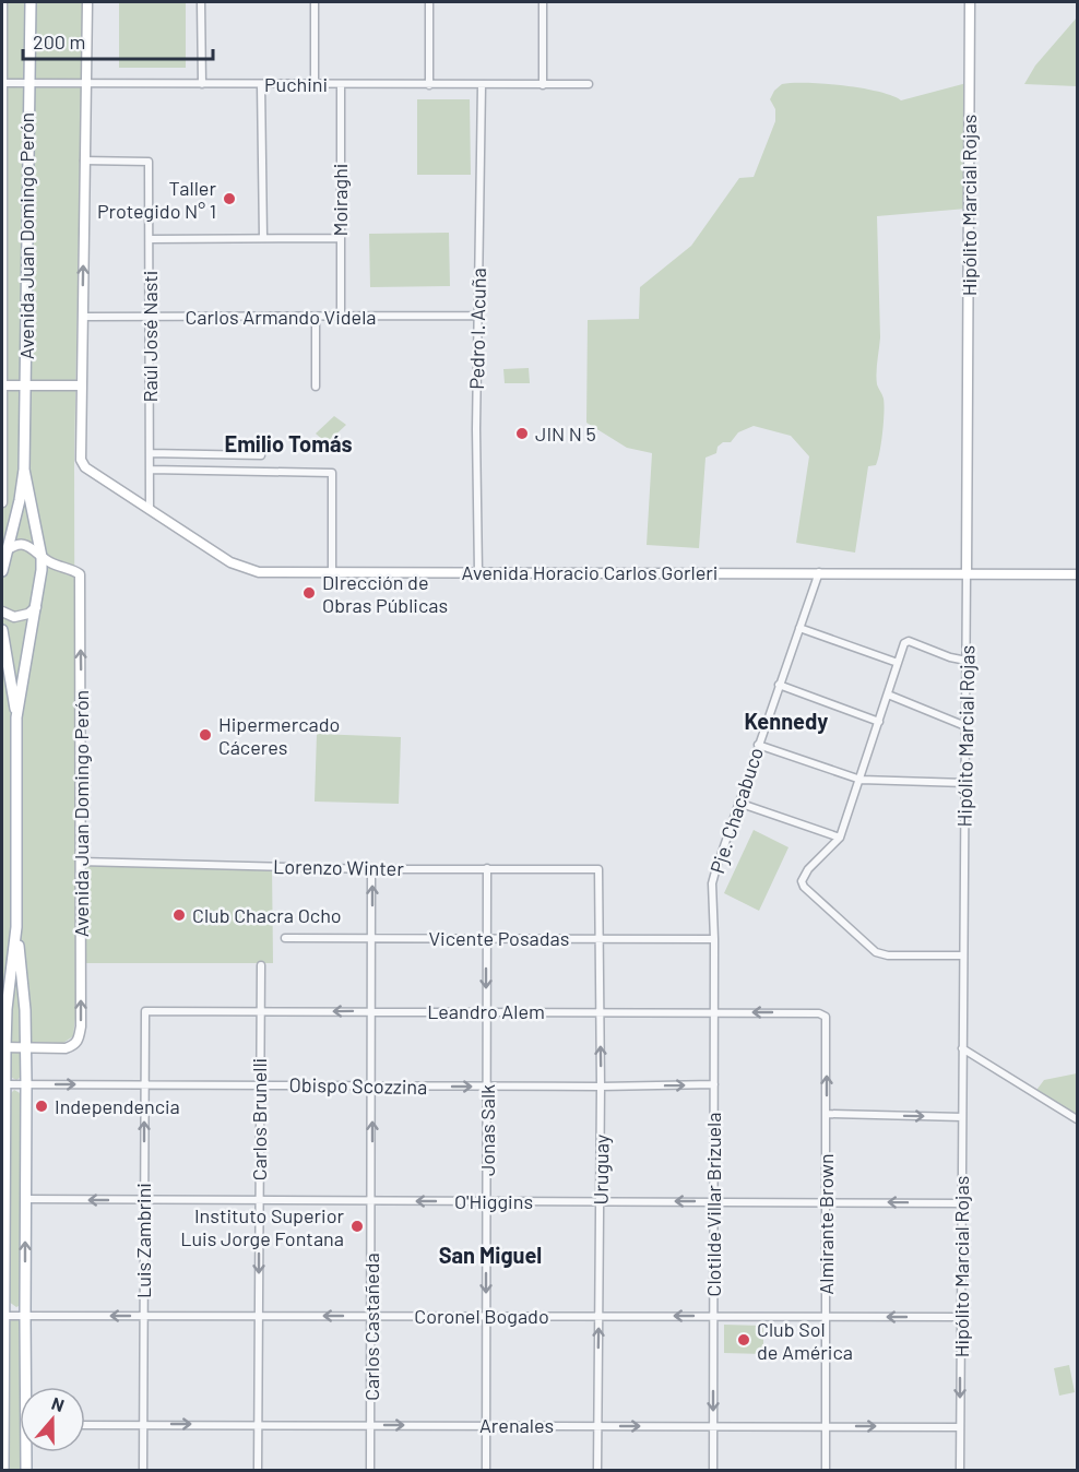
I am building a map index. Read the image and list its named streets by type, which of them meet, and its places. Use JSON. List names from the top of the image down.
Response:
{
  "streets": {
    "main road": ["Hipólito Marcial Rojas", "Avenida Juan Domingo Perón", "Avenida Horacio Carlos Gorleri"],
    "street": [
      "Puchini",
      "Moiraghi",
      "Carlos Armando Videla",
      "Pedro I. Acuña",
      "Raúl José Nasti",
      "Pje. Chacabuco",
      "Lorenzo Winter",
      "Vicente Posadas",
      "Leandro Alem",
      "Obispo Scozzina",
      "Carlos Brunelli",
      "Jonas Salk",
      "Uruguay",
      "O'Higgins",
      "Clotilde Villar Brizuela",
      "Almirante Brown",
      "Luis Zambrini",
      "Coronel Bogado",
      "Carlos Castañeda",
      "Arenales"
    ]
  },
  "crossings": [
    ["Puchini", "Moiraghi"],
    ["Puchini", "Avenida Juan Domingo Perón"],
    ["Puchini", "Pedro I. Acuña"],
    ["Moiraghi", "Carlos Armando Videla"],
    ["Hipólito Marcial Rojas", "Avenida Horacio Carlos Gorleri"],
    ["Hipólito Marcial Rojas", "O'Higgins"],
    ["Hipólito Marcial Rojas", "Coronel Bogado"],
    ["Hipólito Marcial Rojas", "Arenales"],
    ["Avenida Juan Domingo Perón", "Lorenzo Winter"],
    ["Avenida Juan Domingo Perón", "Obispo Scozzina"],
    ["Avenida Juan Domingo Perón", "O'Higgins"],
    ["Avenida Juan Domingo Perón", "Coronel Bogado"],
    ["Carlos Armando Videla", "Pedro I. Acuña"],
    ["Carlos Armando Videla", "Raúl José Nasti"],
    ["Pedro I. Acuña", "Avenida Horacio Carlos Gorleri"],
    ["Raúl José Nasti", "Avenida Horacio Carlos Gorleri"],
    ["Avenida Horacio Carlos Gorleri", "Pje. Chacabuco"],
    ["Pje. Chacabuco", "Vicente Posadas"],
    ["Pje. Chacabuco", "Clotilde Villar Brizuela"],
    ["Lorenzo Winter", "Jonas Salk"],
    ["Lorenzo Winter", "Uruguay"],
    ["Lorenzo Winter", "Carlos Castañeda"],
    ["Vicente Posadas", "Jonas Salk"],
    ["Vicente Posadas", "Uruguay"],
    ["Vicente Posadas", "Clotilde Villar Brizuela"],
    ["Vicente Posadas", "Carlos Castañeda"],
    ["Leandro Alem", "Carlos Brunelli"],
    ["Leandro Alem", "Jonas Salk"],
    ["Leandro Alem", "Uruguay"],
    ["Leandro Alem", "Clotilde Villar Brizuela"],
    ["Leandro Alem", "Almirante Brown"],
    ["Leandro Alem", "Luis Zambrini"],
    ["Leandro Alem", "Carlos Castañeda"],
    ["Obispo Scozzina", "Carlos Brunelli"],
    ["Obispo Scozzina", "Jonas Salk"],
    ["Obispo Scozzina", "Uruguay"],
    ["Obispo Scozzina", "Clotilde Villar Brizuela"],
    ["Obispo Scozzina", "Luis Zambrini"],
    ["Obispo Scozzina", "Carlos Castañeda"],
    ["Carlos Brunelli", "O'Higgins"],
    ["Carlos Brunelli", "Coronel Bogado"],
    ["Carlos Brunelli", "Arenales"],
    ["Jonas Salk", "O'Higgins"],
    ["Jonas Salk", "Coronel Bogado"],
    ["Jonas Salk", "Arenales"],
    ["Uruguay", "O'Higgins"],
    ["Uruguay", "Coronel Bogado"],
    ["Uruguay", "Arenales"],
    ["O'Higgins", "Clotilde Villar Brizuela"],
    ["O'Higgins", "Almirante Brown"],
    ["O'Higgins", "Luis Zambrini"],
    ["O'Higgins", "Carlos Castañeda"],
    ["Clotilde Villar Brizuela", "Coronel Bogado"],
    ["Clotilde Villar Brizuela", "Arenales"],
    ["Almirante Brown", "Coronel Bogado"],
    ["Almirante Brown", "Arenales"],
    ["Luis Zambrini", "Coronel Bogado"],
    ["Luis Zambrini", "Arenales"],
    ["Coronel Bogado", "Carlos Castañeda"],
    ["Carlos Castañeda", "Arenales"]
  ],
  "one_way": [
    "Obispo Scozzina",
    "O'Higgins",
    "Coronel Bogado",
    "Arenales"
  ],
  "districts": ["Emilio Tomás", "Kennedy", "San Miguel"],
  "places": [
    "Taller Protegido N° 1",
    "JIN N 5",
    "DIrección de Obras Públicas",
    "Hipermercado Cáceres",
    "Club Chacra Ocho",
    "Independencia",
    "Instituto Superior Luis Jorge Fontana",
    "Club Sol de América"
  ],
  "scale_bar": "200 m",
  "north": "top"
}
